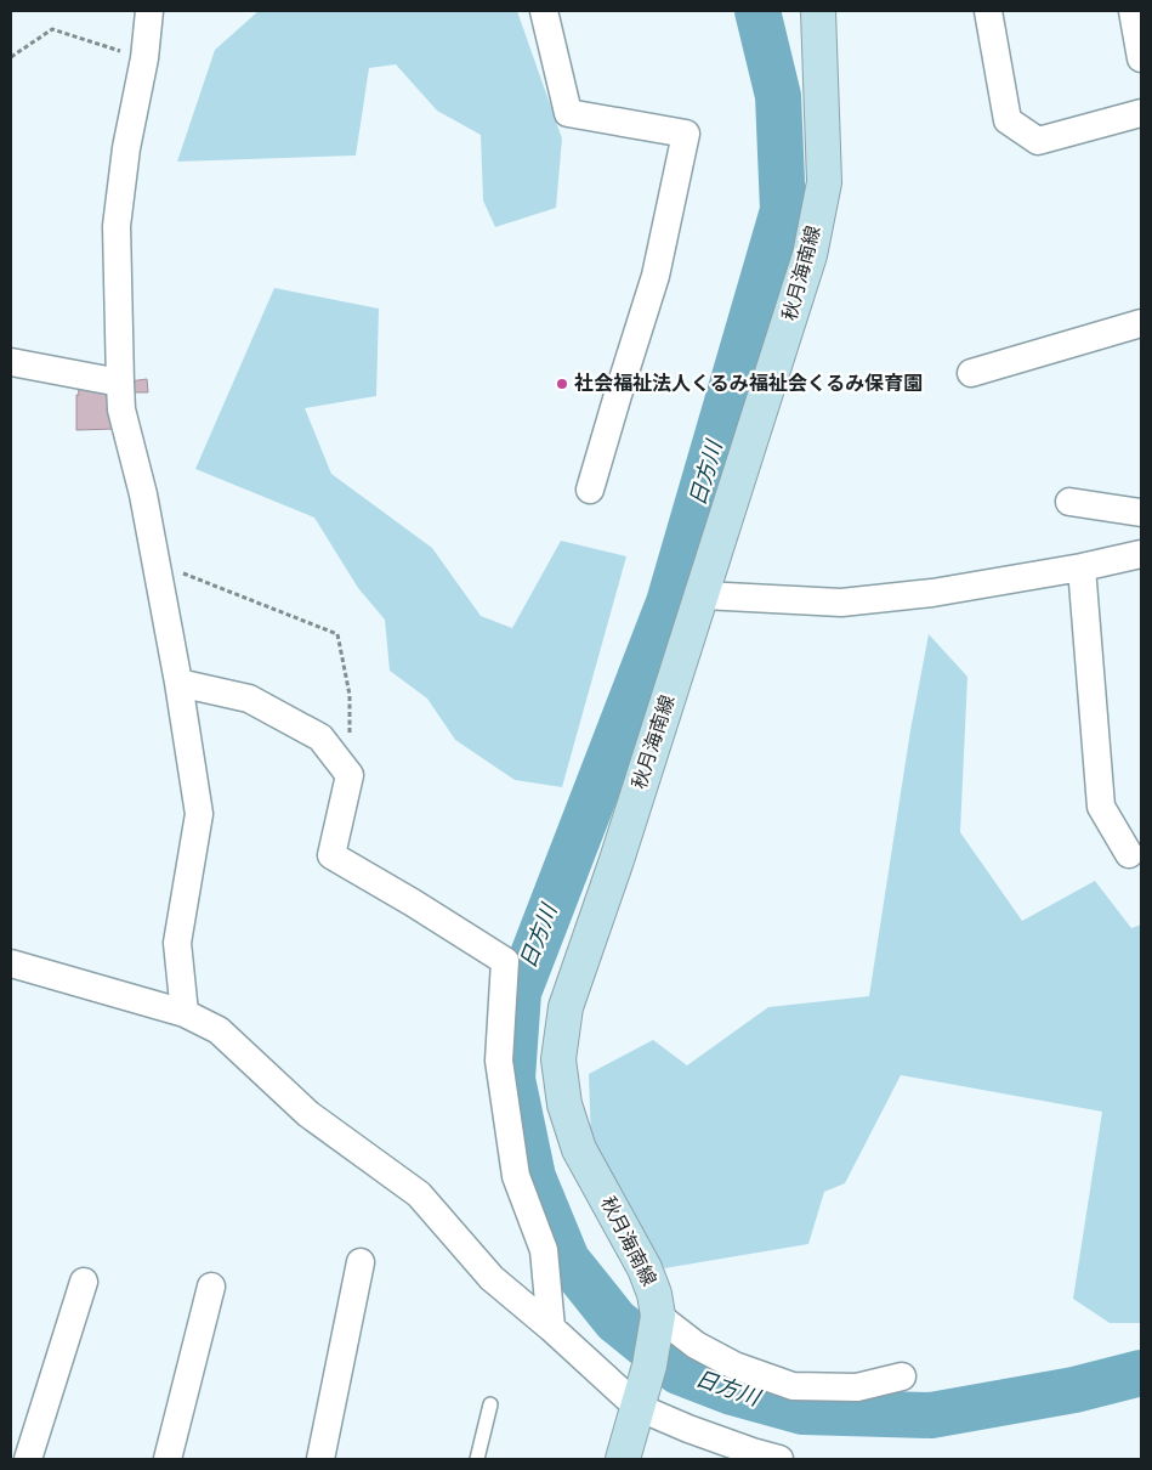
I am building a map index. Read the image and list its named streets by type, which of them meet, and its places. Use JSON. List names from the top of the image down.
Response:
{
  "streets": {
    "main road": ["秋月海南線"]
  },
  "water": ["日方川"],
  "places": ["社会福祉法人くるみ福祉会くるみ保育園"]
}
